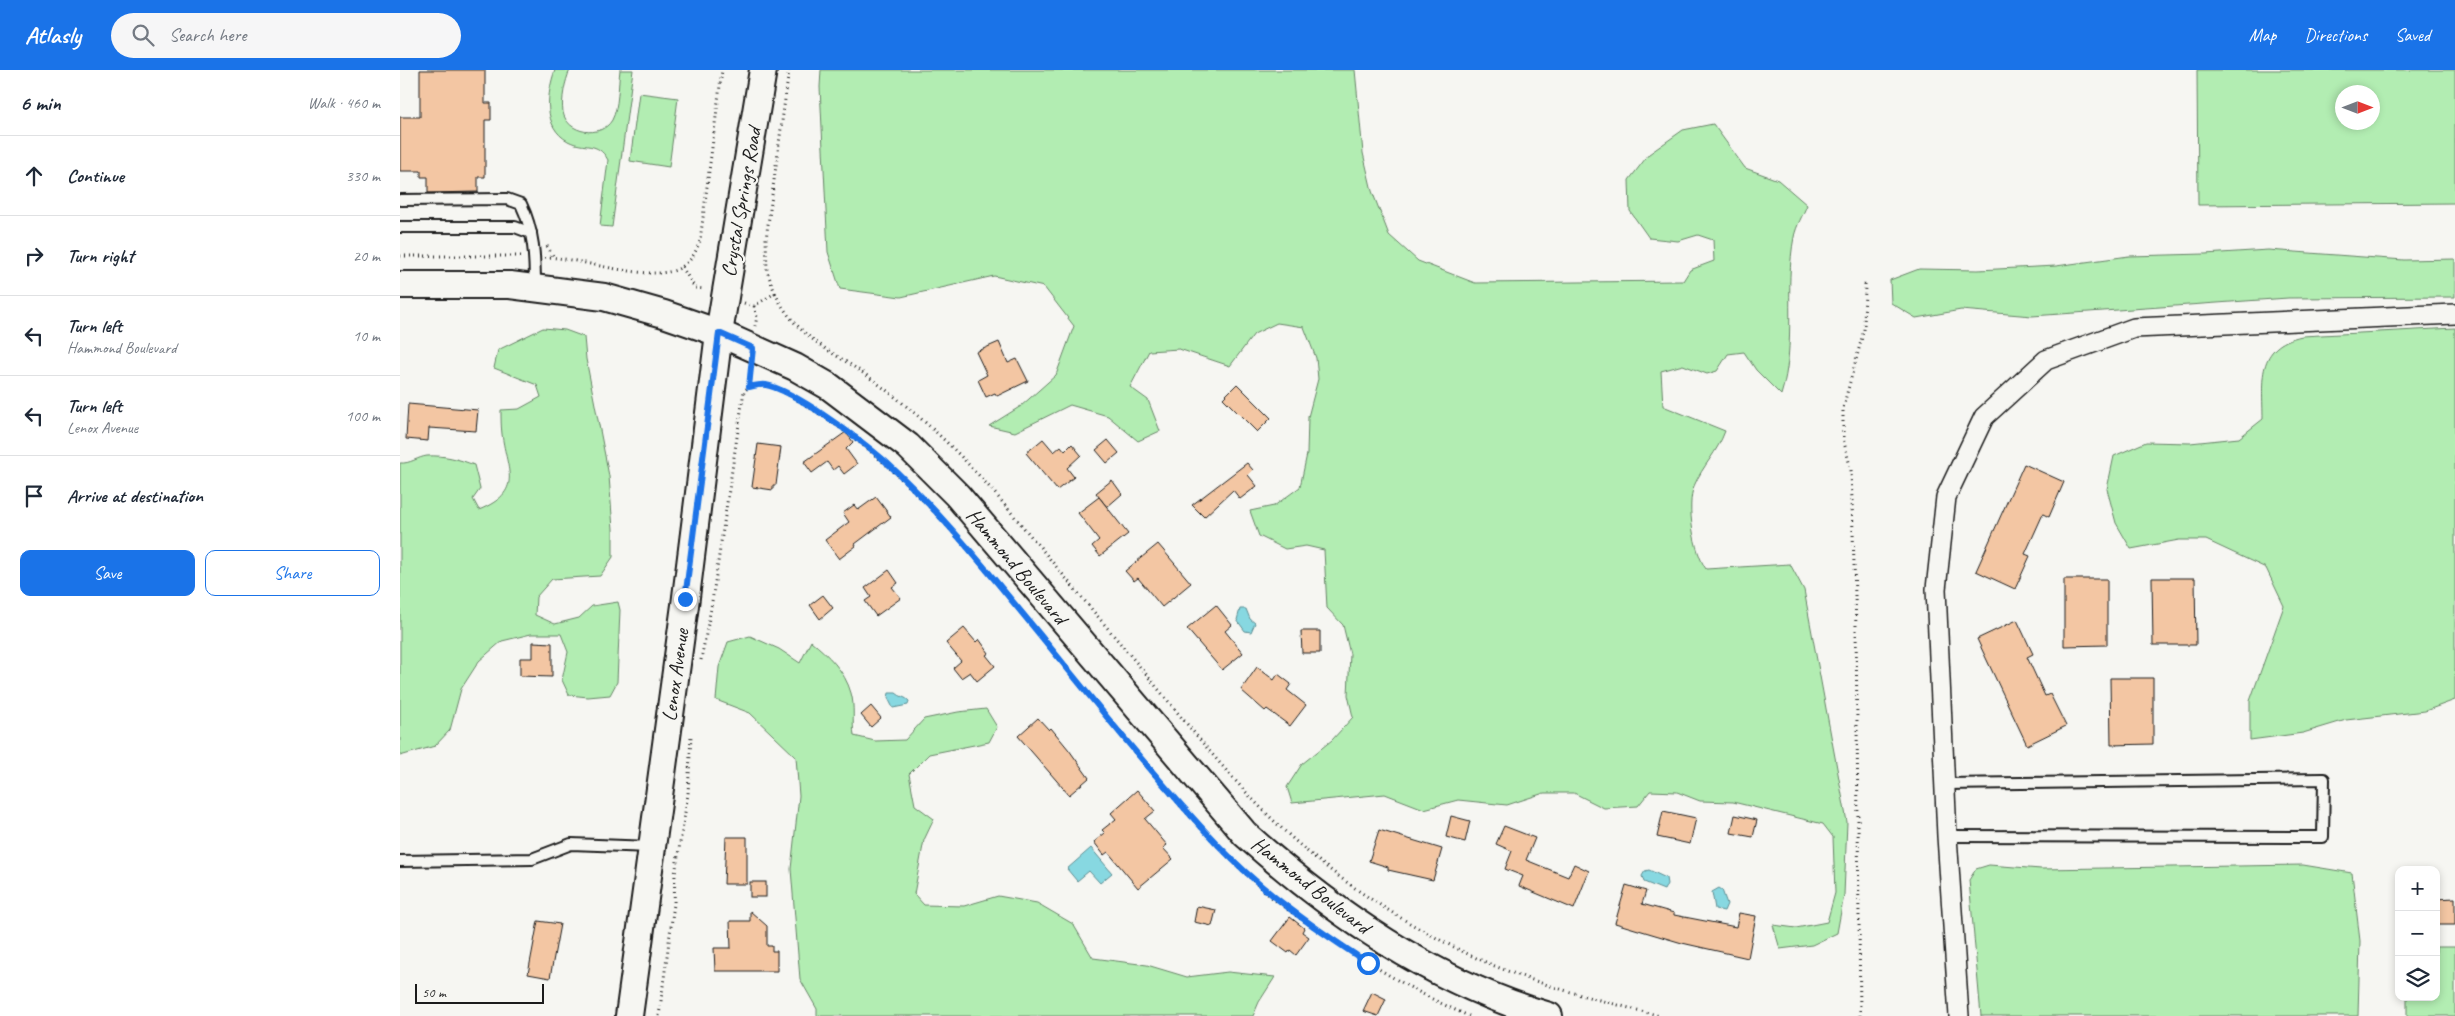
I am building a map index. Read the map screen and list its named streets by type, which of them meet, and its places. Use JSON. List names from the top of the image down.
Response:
{
  "streets": {
    "street": ["Crystal Springs Road", "Hammond Boulevard", "Lenox Avenue"]
  },
  "crossings": [
    ["Crystal Springs Road", "Hammond Boulevard"],
    ["Crystal Springs Road", "Lenox Avenue"],
    ["Hammond Boulevard", "Lenox Avenue"]
  ],
  "scale_bar": "50 m",
  "north": "right",
  "page": {
    "header": "Atlasly",
    "search": "Search here",
    "nav": ["Map", "Directions", "Saved"],
    "heading": ["6 min", "Walk · 460 m"],
    "list": [
      ["Continue", "330 m"],
      ["Turn right", "20 m"],
      ["Turn left", "Hammond Boulevard", "10 m"],
      ["Turn left", "Lenox Avenue", "100 m"],
      "Arrive at destination"
    ],
    "buttons": ["Save", "Share"],
    "map_buttons": ["+", "−"],
    "scale": "50 m"
  }
}
